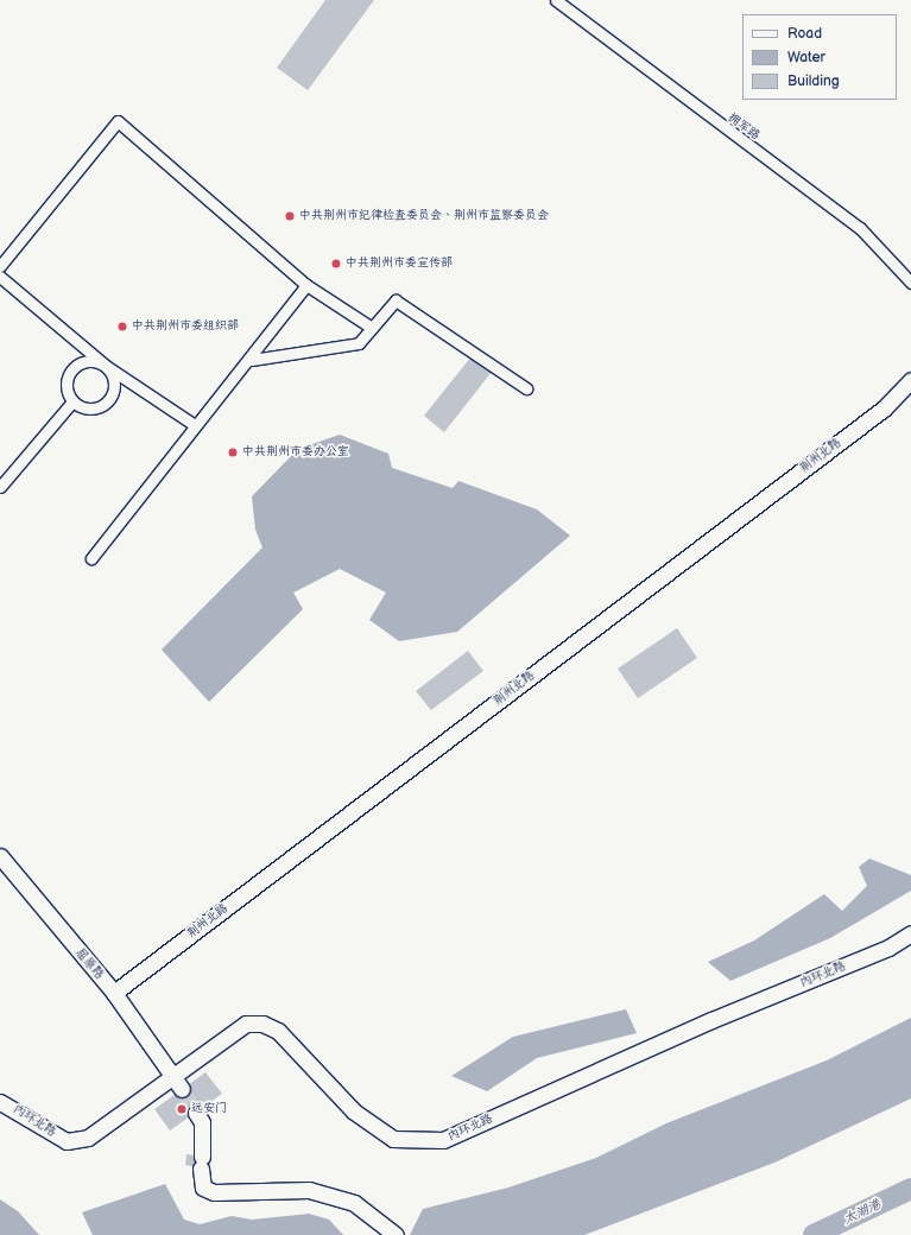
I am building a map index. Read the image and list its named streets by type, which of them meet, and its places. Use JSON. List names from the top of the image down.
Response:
{
  "streets": {
    "street": [
      "拥军路",
      "荆州北路",
      "屈原路",
      "内环北路"
    ]
  },
  "crossings": [
    ["荆州北路", "屈原路"],
    ["屈原路", "内环北路"]
  ],
  "water": ["太湖港"],
  "places": [
    "中共荆州市纪律检查委员会、荆州市监察委员会",
    "中共荆州市委宣传部",
    "中共荆州市委组织部",
    "中共荆州市委办公室",
    "远安门"
  ],
  "legend": ["Road", "Water", "Building"]
}
